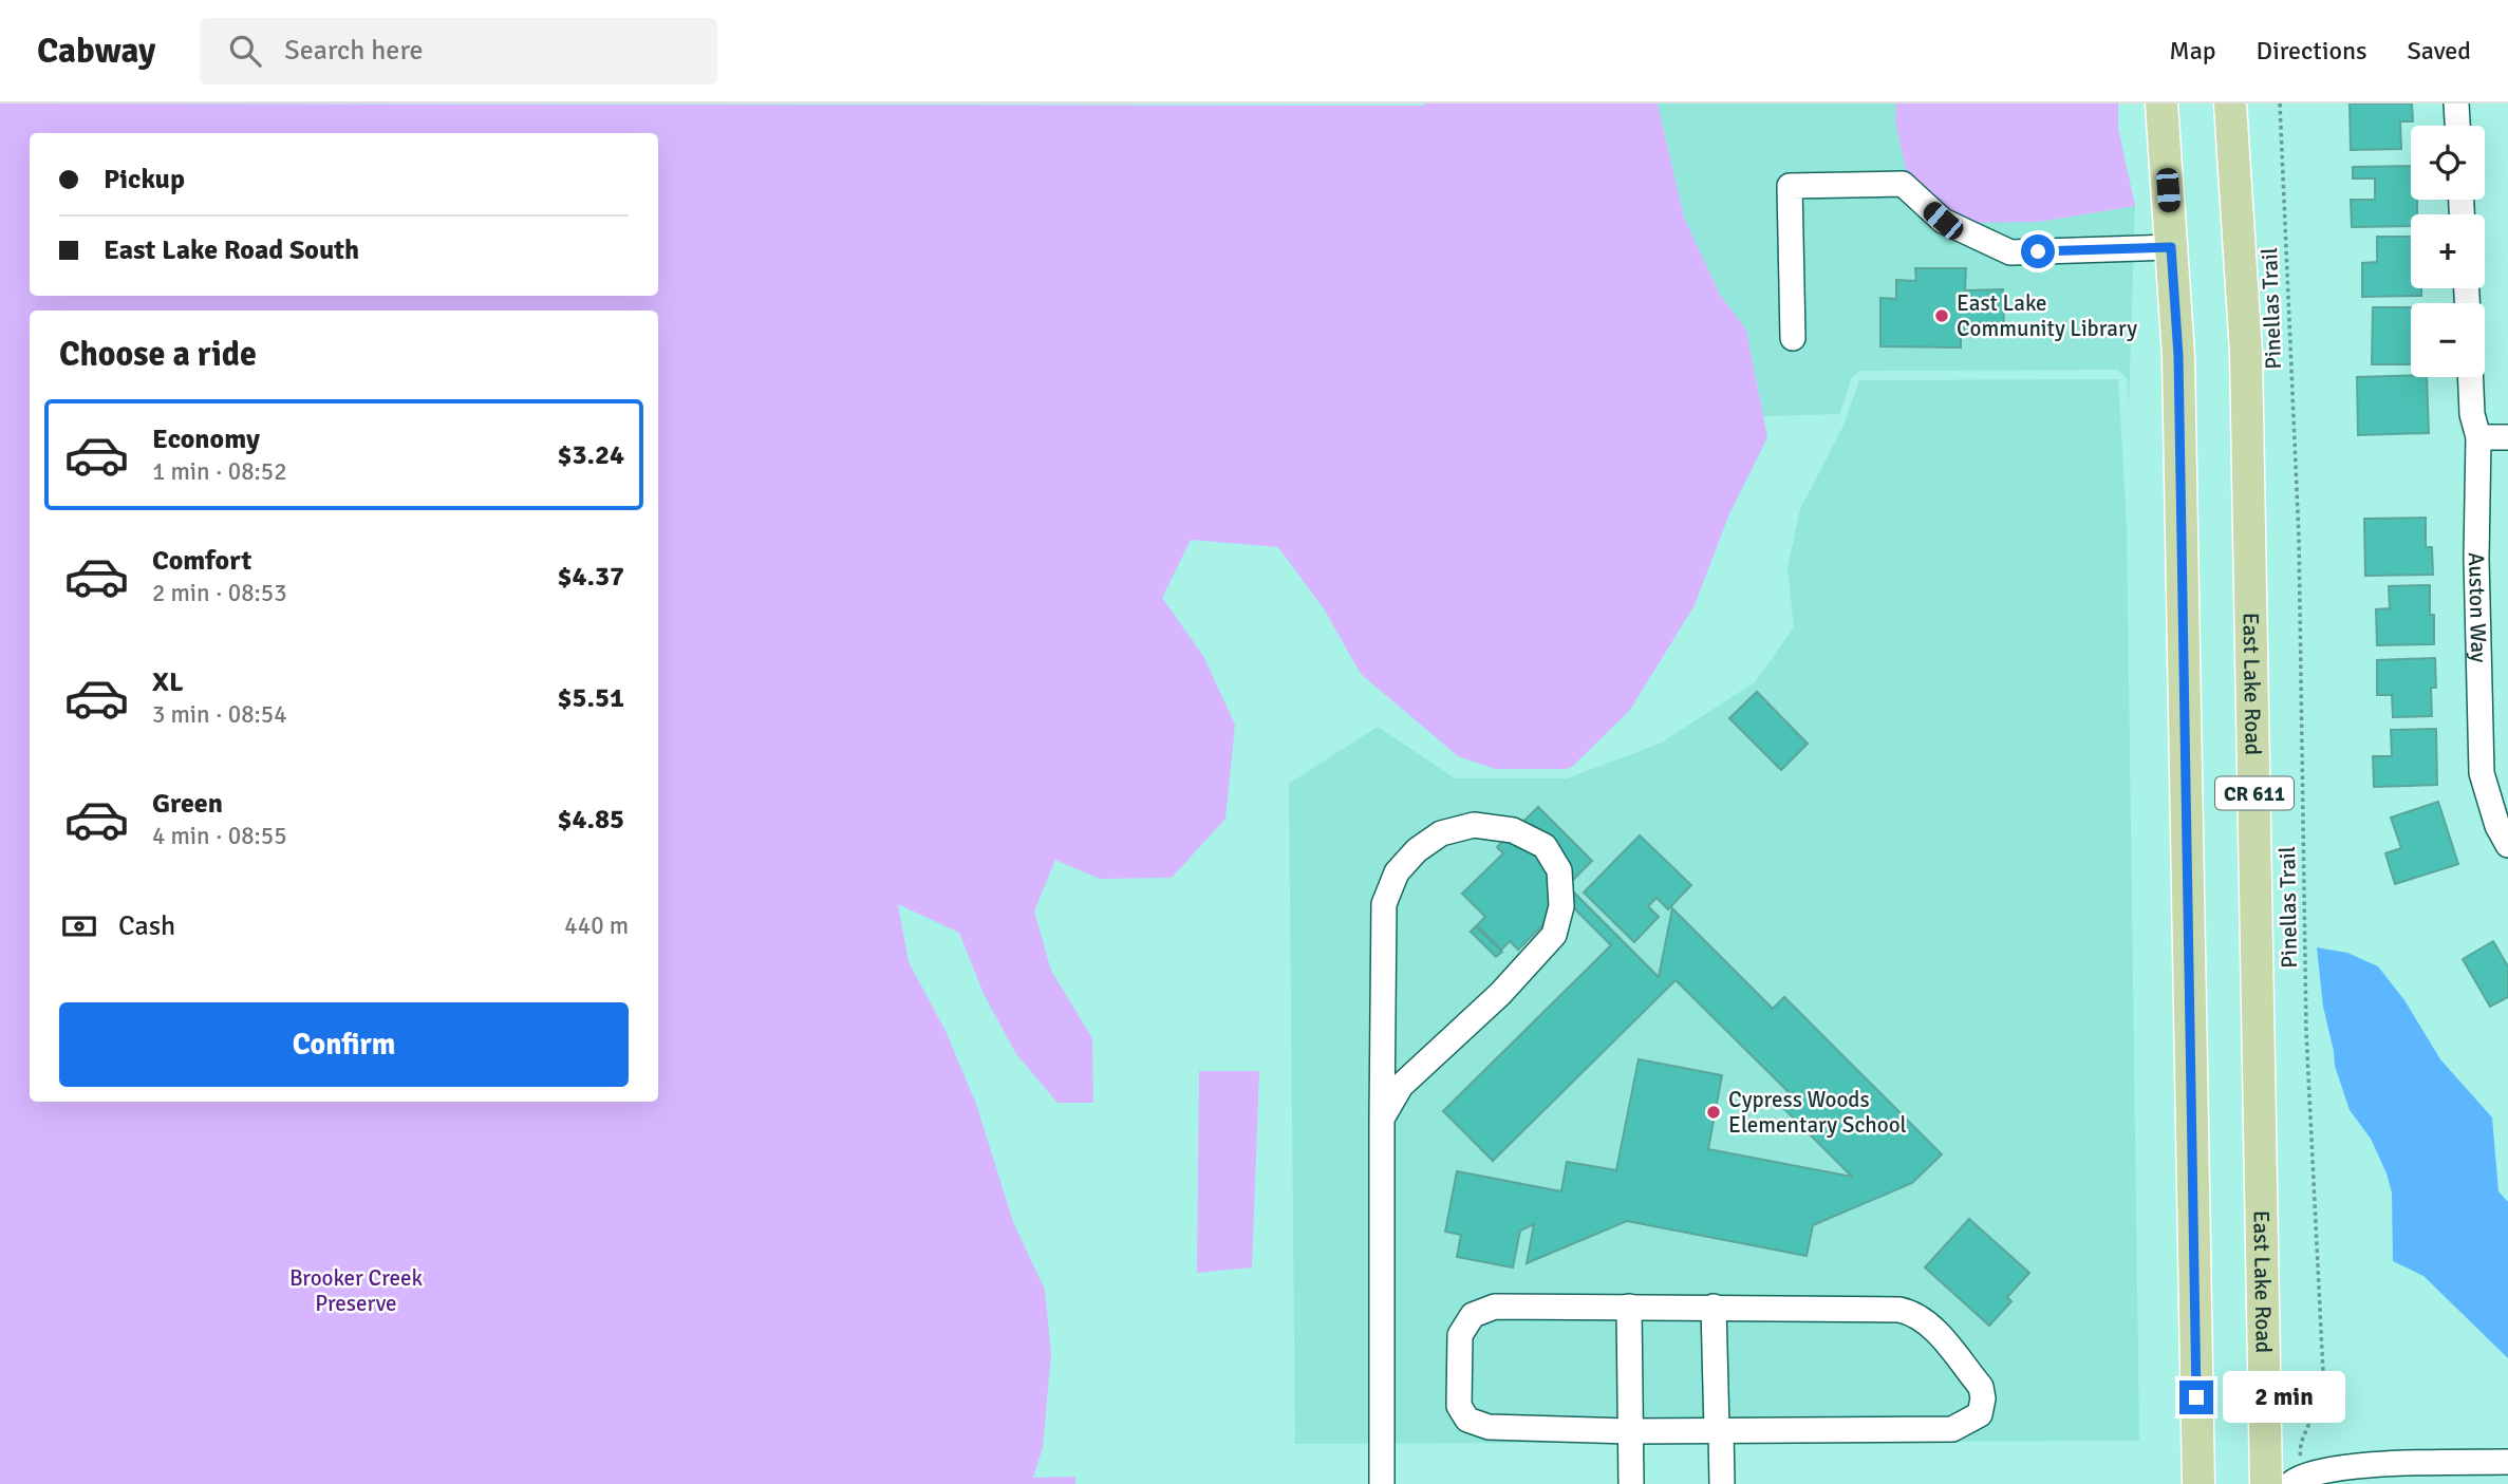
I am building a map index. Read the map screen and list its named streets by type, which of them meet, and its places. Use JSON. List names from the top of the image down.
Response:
{
  "streets": {
    "main road": ["East Lake Road", "CR 611"],
    "street": ["Auston Way"],
    "path": ["Pinellas Trail"]
  },
  "parks": ["Brooker Creek Preserve"],
  "places": ["East Lake Community Library", "Cypress Woods Elementary School"],
  "page": {
    "header": "Cabway",
    "search": "Search here",
    "nav": ["Map", "Directions", "Saved"],
    "map_buttons": ["+", "−"],
    "banner": ["Pickup", "East Lake Road South"],
    "heading": "Choose a ride",
    "list": [
      {
        "name": "Economy",
        "note": "1 min · 08:52",
        "value": "$3.24"
      },
      {
        "name": "Comfort",
        "note": "2 min · 08:53",
        "value": "$4.37"
      },
      {
        "name": "XL",
        "note": "3 min · 08:54",
        "value": "$5.51"
      },
      {
        "name": "Green",
        "note": "4 min · 08:55",
        "value": "$4.85"
      }
    ],
    "pay": ["Cash", "440 m"],
    "buttons": "Confirm",
    "bubble": "2 min"
  }
}
